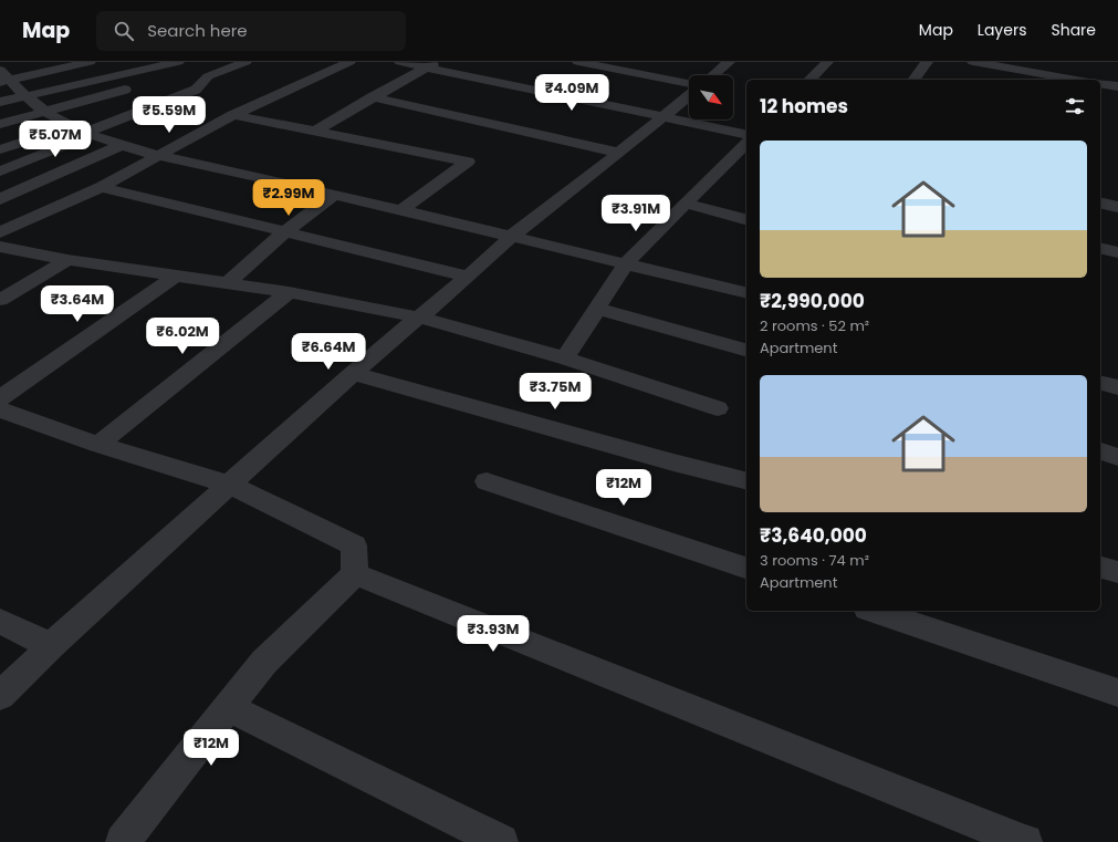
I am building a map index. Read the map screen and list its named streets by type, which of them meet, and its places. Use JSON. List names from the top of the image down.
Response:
{
  "north": "bottom right",
  "page": {
    "header": "Map",
    "search": "Search here",
    "nav": ["Map", "Layers", "Share"],
    "price": [
      "₹4.09M",
      "₹5.59M",
      "₹5.07M",
      "₹2.99M",
      "₹3.91M",
      "₹3.64M",
      "₹6.02M",
      "₹6.64M",
      "₹3.75M",
      "₹12M",
      "₹3.93M",
      "₹12M"
    ],
    "heading": "12 homes",
    "list": [
      {
        "name": "₹2,990,000",
        "note": "2 rooms · 52 m² · Apartment"
      },
      {
        "name": "₹3,640,000",
        "note": "3 rooms · 74 m² · Apartment"
      }
    ]
  }
}
